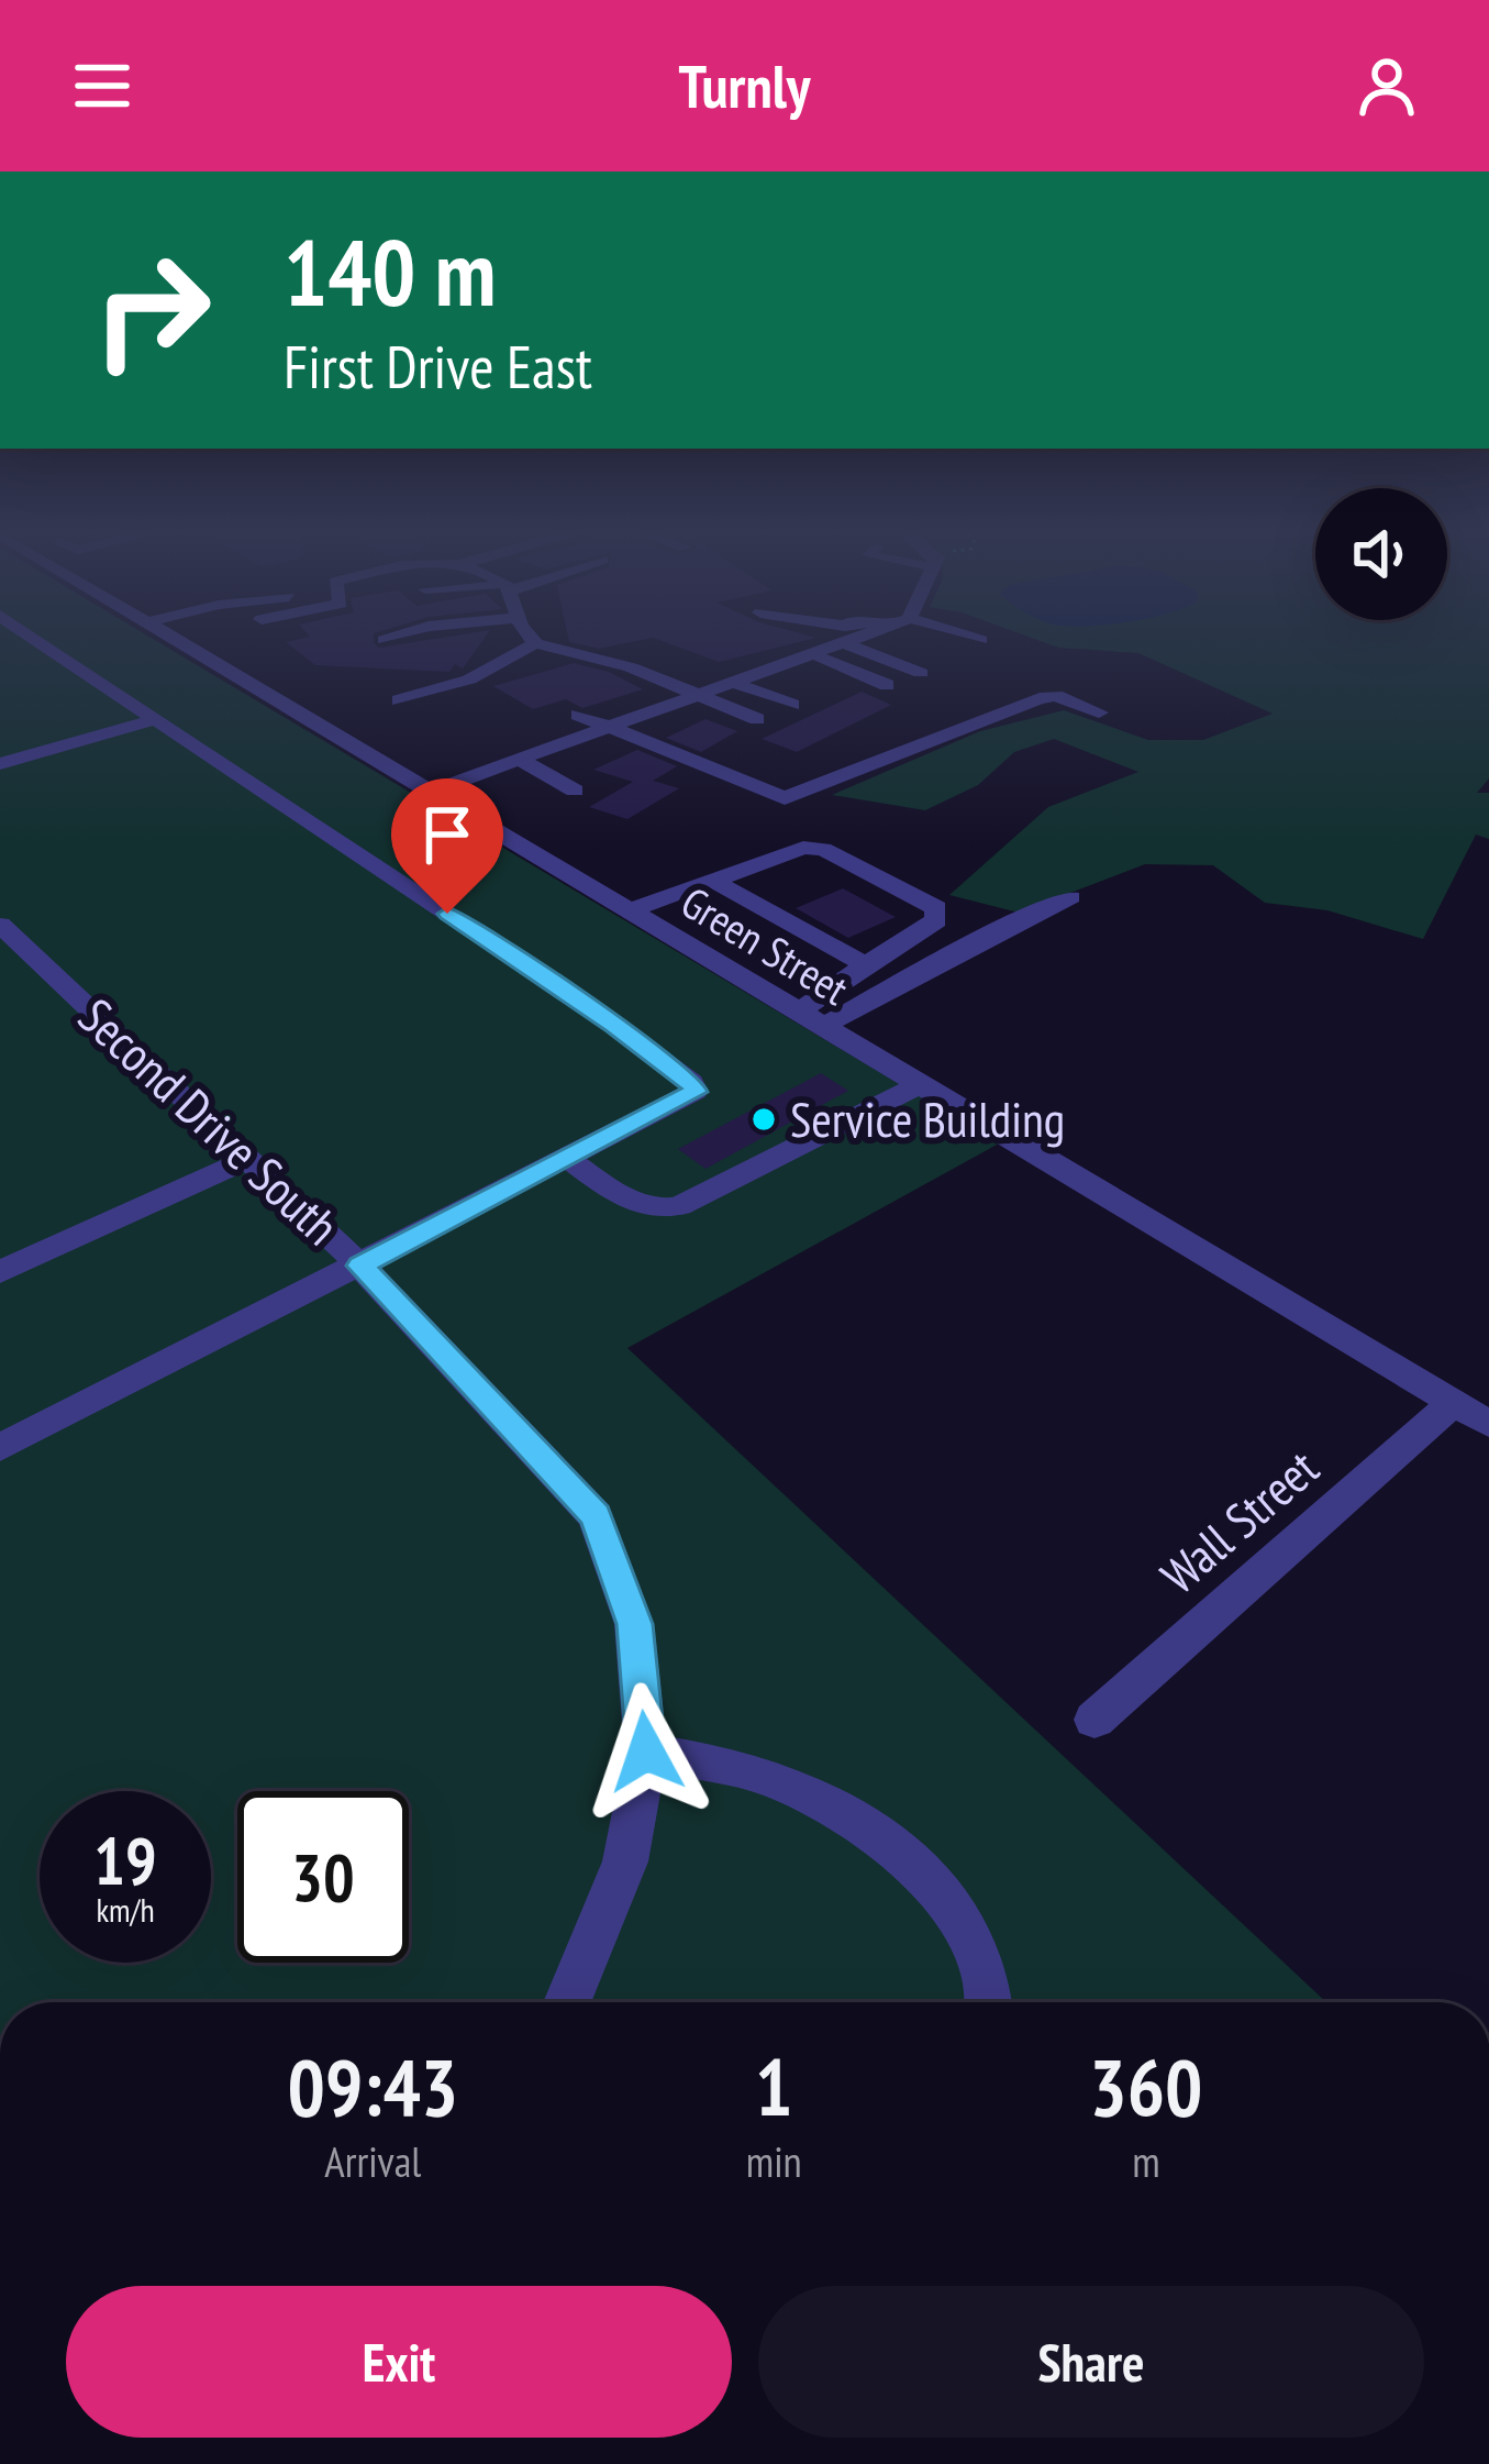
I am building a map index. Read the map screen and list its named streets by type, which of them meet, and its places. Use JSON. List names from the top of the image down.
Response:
{
  "streets": {
    "street": ["Green Street", "Second Drive South", "Wall Street"]
  },
  "crossings": [
    ["Green Street", "Wall Street"]
  ],
  "places": ["Service Building"],
  "page": {
    "header": "Turnly",
    "turn": ["140 m", "First Drive East"],
    "speed": "19 km/h",
    "limit": "30",
    "eta": [
      "09:43",
      "Arrival",
      "1",
      "min",
      "360",
      "m"
    ],
    "buttons": ["Exit", "Share"]
  }
}
